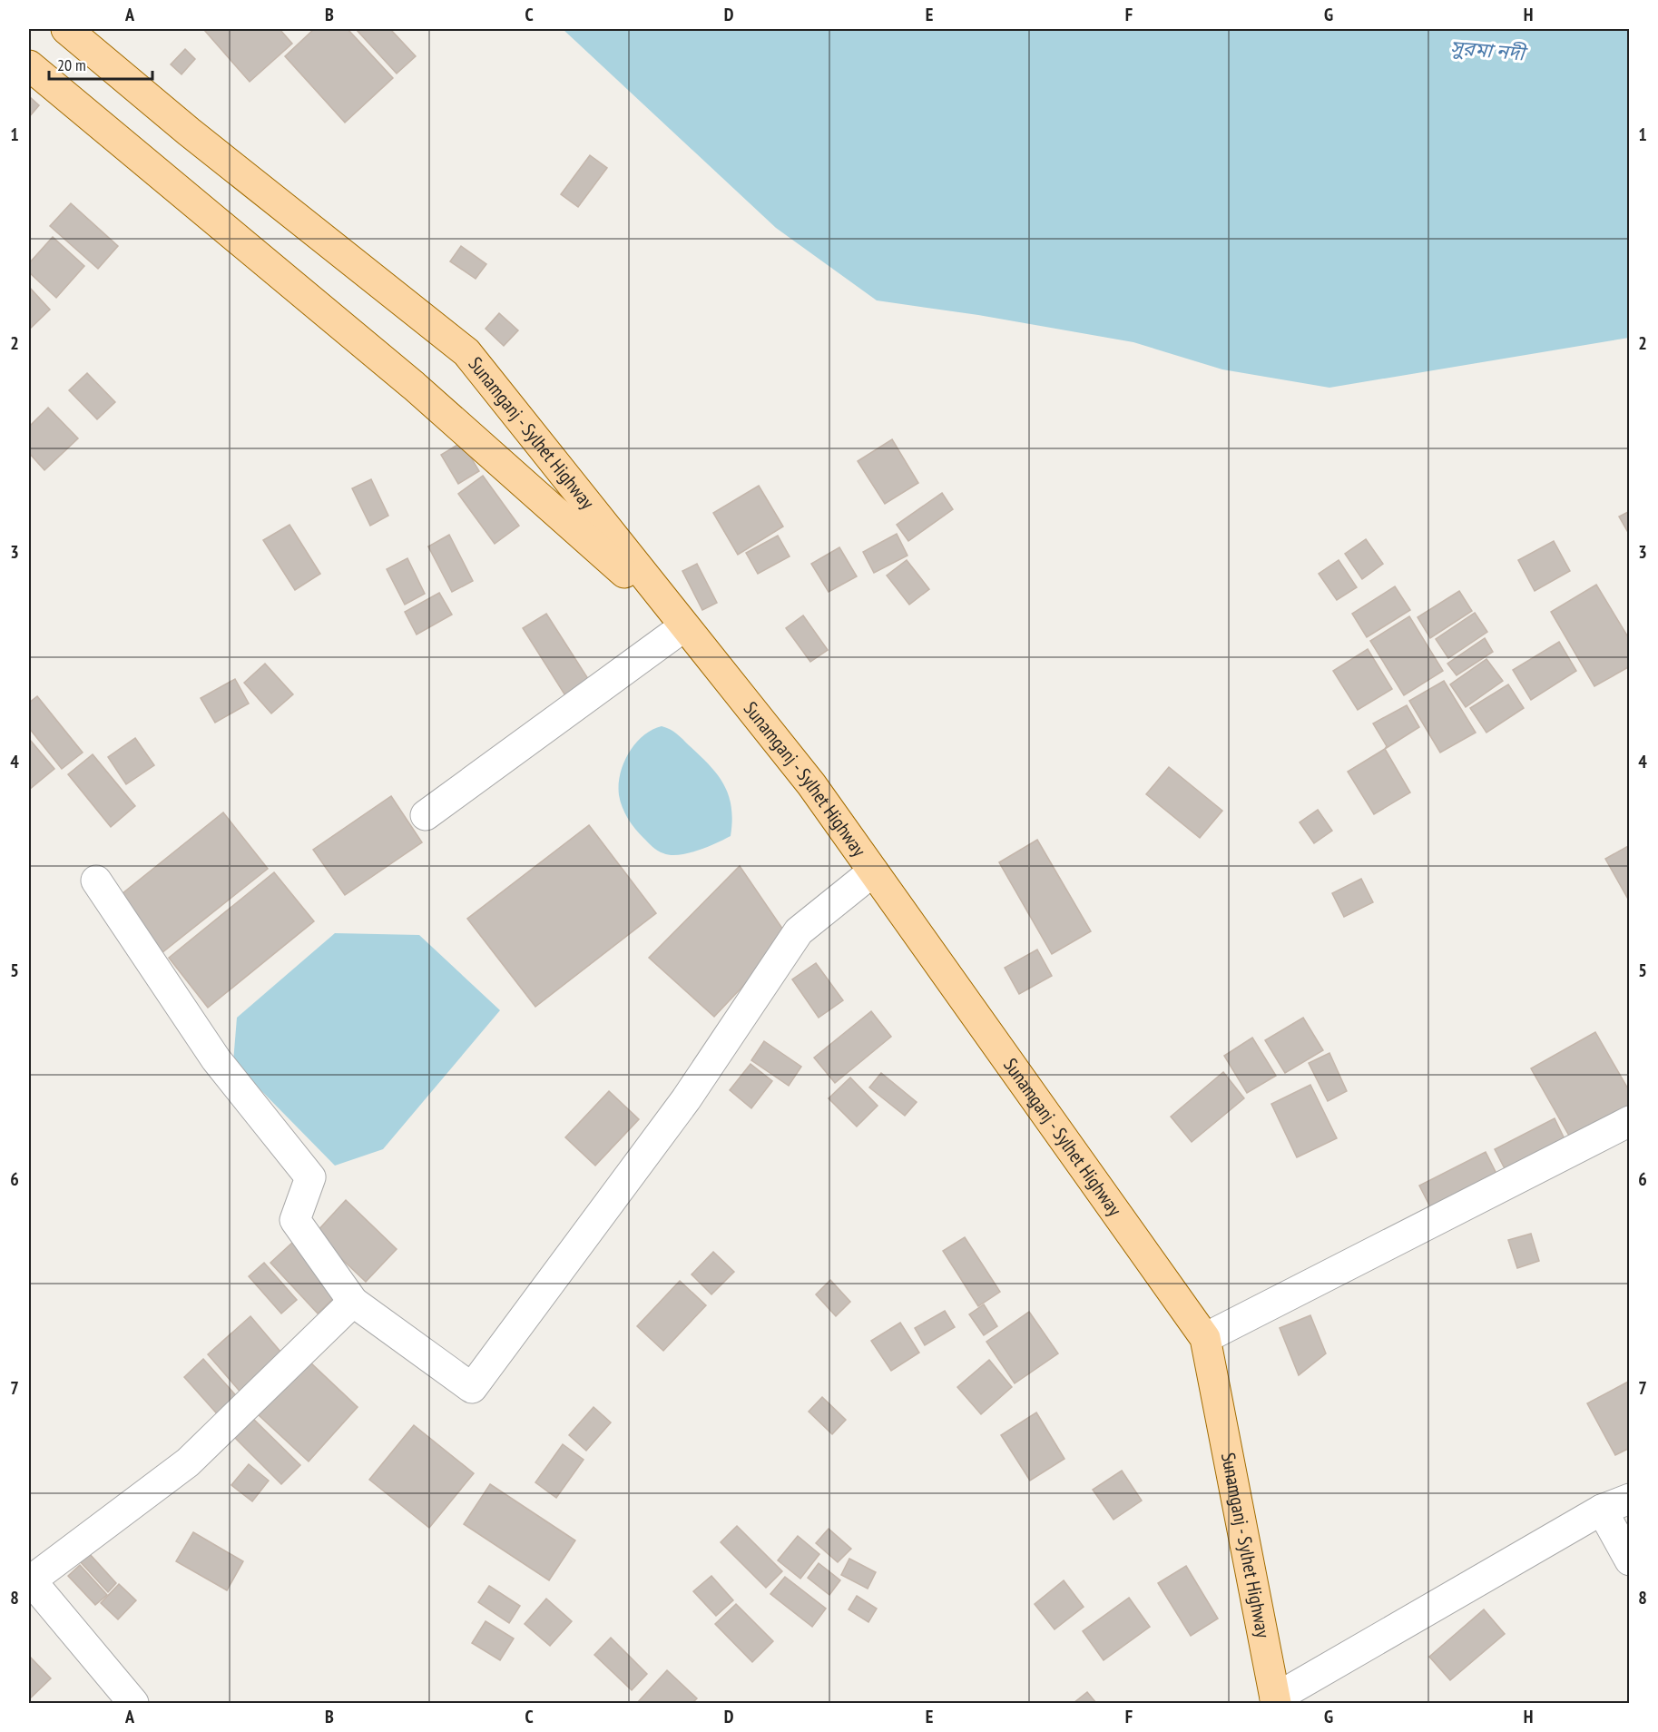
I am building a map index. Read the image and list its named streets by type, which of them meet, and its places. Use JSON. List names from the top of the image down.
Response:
{
  "streets": {
    "main road": ["Sunamganj - Sylhet Highway"]
  },
  "water": ["সুরমা নদী"],
  "scale_bar": "20 m",
  "grid": {
    "columns": [
      "A",
      "B",
      "C",
      "D",
      "E",
      "F",
      "G",
      "H"
    ],
    "rows": [
      "1",
      "2",
      "3",
      "4",
      "5",
      "6",
      "7",
      "8"
    ]
  }
}
